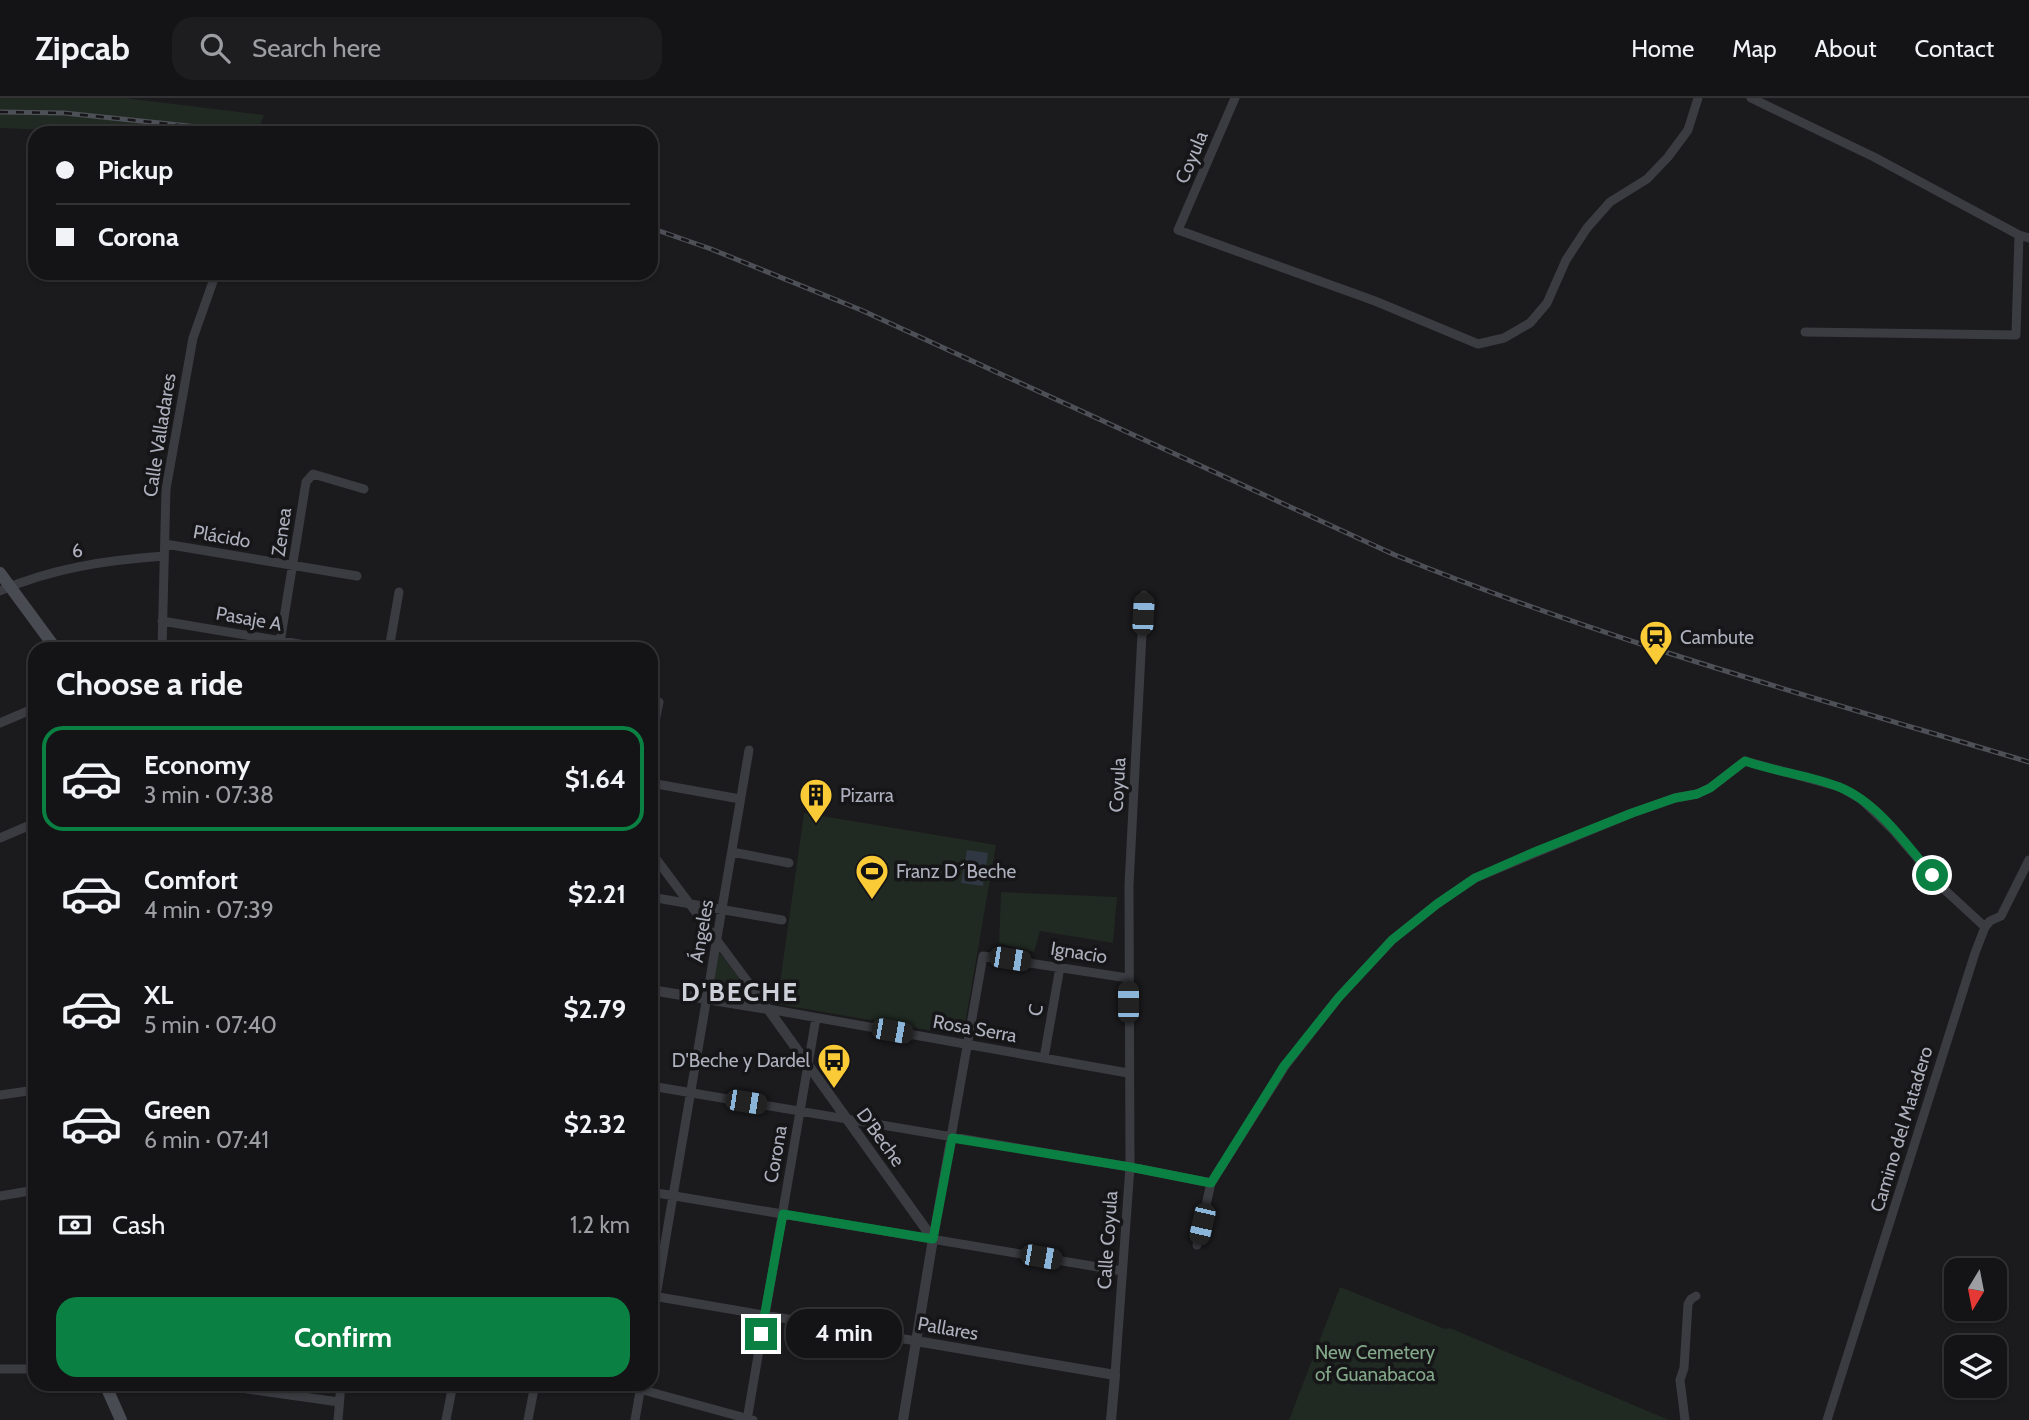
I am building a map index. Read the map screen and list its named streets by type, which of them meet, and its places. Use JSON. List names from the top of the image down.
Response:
{
  "streets": {
    "street": [
      "Coyula",
      "Calle Valladares",
      "Zenea",
      "Plácido",
      "6",
      "Pasaje A",
      "Ángeles",
      "Ignacio",
      "C",
      "Rosa Serra",
      "Camino del Matadero",
      "D'Beche",
      "Corona",
      "Calle Coyula",
      "Pallares"
    ]
  },
  "crossings": [
    ["Coyula", "Ignacio"],
    ["Coyula", "Calle Coyula"],
    ["Calle Valladares", "Plácido"],
    ["Calle Valladares", "6"],
    ["Calle Valladares", "Pasaje A"],
    ["Zenea", "Plácido"],
    ["Ángeles", "Rosa Serra"],
    ["Ángeles", "D'Beche"],
    ["Ignacio", "C"],
    ["Ignacio", "Rosa Serra"],
    ["Ignacio", "Calle Coyula"],
    ["C", "Rosa Serra"],
    ["Rosa Serra", "D'Beche"],
    ["Rosa Serra", "Corona"],
    ["Rosa Serra", "Calle Coyula"],
    ["D'Beche", "Corona"],
    ["Corona", "Pallares"],
    ["Calle Coyula", "Pallares"]
  ],
  "districts": ["D'BECHE"],
  "parks": ["New Cemetery of Guanabacoa"],
  "places": {
    "station": ["Cambute"],
    "building": ["Pizarra"],
    "sports": ["Franz D´Beche"],
    "bus stop": ["D'Beche y Dardel"]
  },
  "north": "bottom",
  "page": {
    "header": "Zipcab",
    "search": "Search here",
    "nav": [
      "Home",
      "Map",
      "About",
      "Contact"
    ],
    "banner": ["Pickup", "Corona"],
    "heading": "Choose a ride",
    "list": [
      {
        "name": "Economy",
        "note": "3 min · 07:38",
        "value": "$1.64"
      },
      {
        "name": "Comfort",
        "note": "4 min · 07:39",
        "value": "$2.21"
      },
      {
        "name": "XL",
        "note": "5 min · 07:40",
        "value": "$2.79"
      },
      {
        "name": "Green",
        "note": "6 min · 07:41",
        "value": "$2.32"
      }
    ],
    "pay": ["Cash", "1.2 km"],
    "buttons": "Confirm",
    "bubble": "4 min"
  }
}
